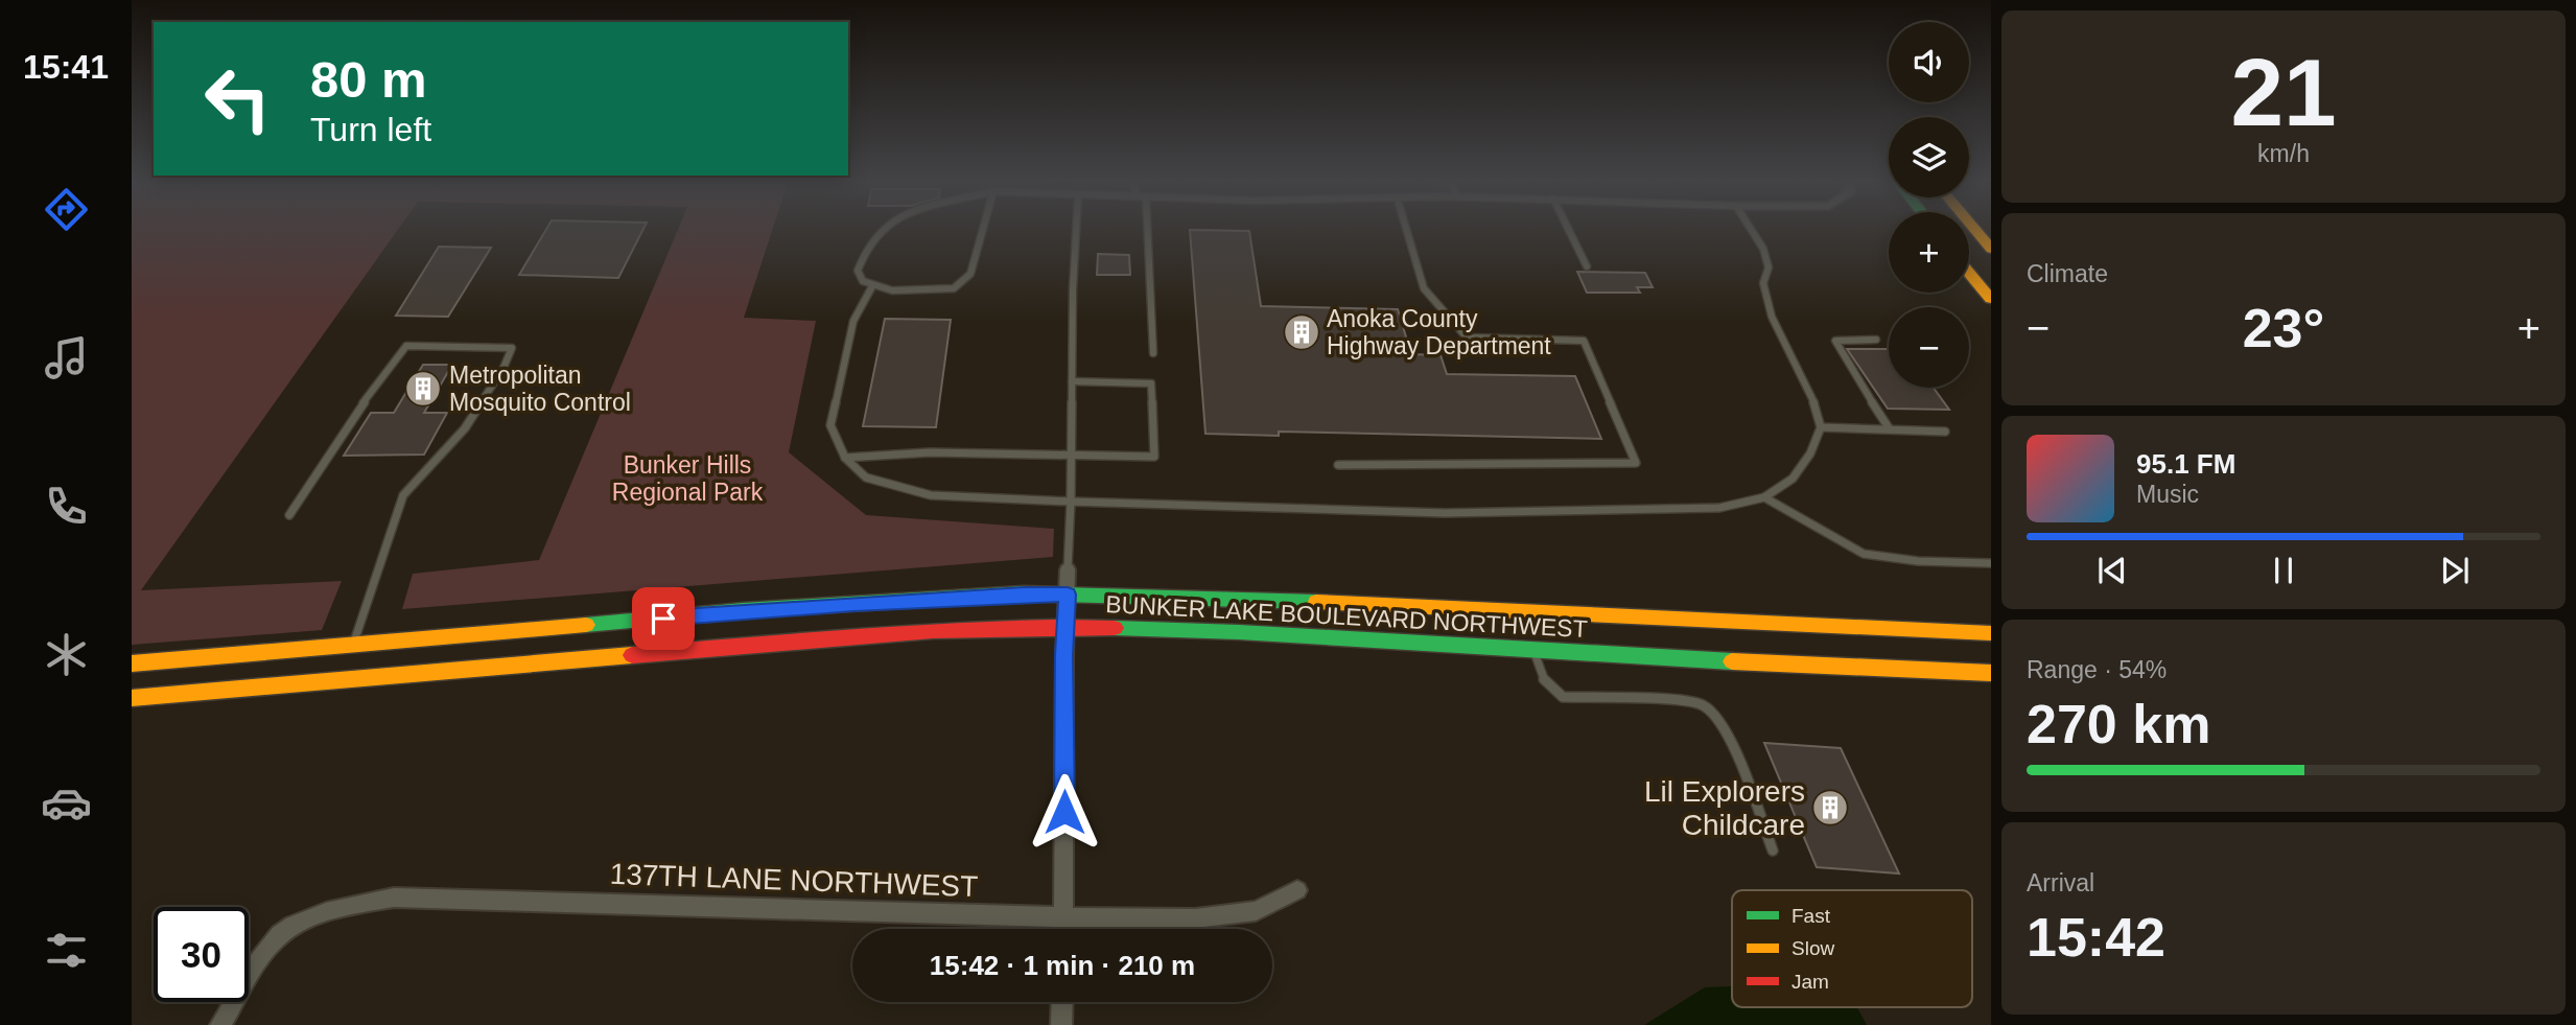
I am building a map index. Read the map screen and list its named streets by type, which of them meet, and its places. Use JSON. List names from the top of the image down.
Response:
{
  "streets": {
    "main road": ["BUNKER LAKE BOULEVARD NORTHWEST"],
    "street": ["137TH LANE NORTHWEST"]
  },
  "parks": ["Bunker Hills Regional Park"],
  "places": {
    "building": ["Anoka County Highway Department", "Metropolitan Mosquito Control", "Lil Explorers Childcare"]
  },
  "legend": ["Fast", "Slow", "Jam"],
  "page": {
    "tabs": "15:41",
    "tile": [
      ["21", "km/h"],
      "Climate",
      ["Range · 54%", "270 km"],
      ["Arrival", "15:42"]
    ],
    "map_buttons": ["+", "−"],
    "turn": ["80 m", "Turn left"],
    "heat": ["−", "23°", "+"],
    "song": ["95.1 FM", "Music"],
    "limit": "30",
    "trip": "15:42 · 1 min · 210 m"
  }
}
